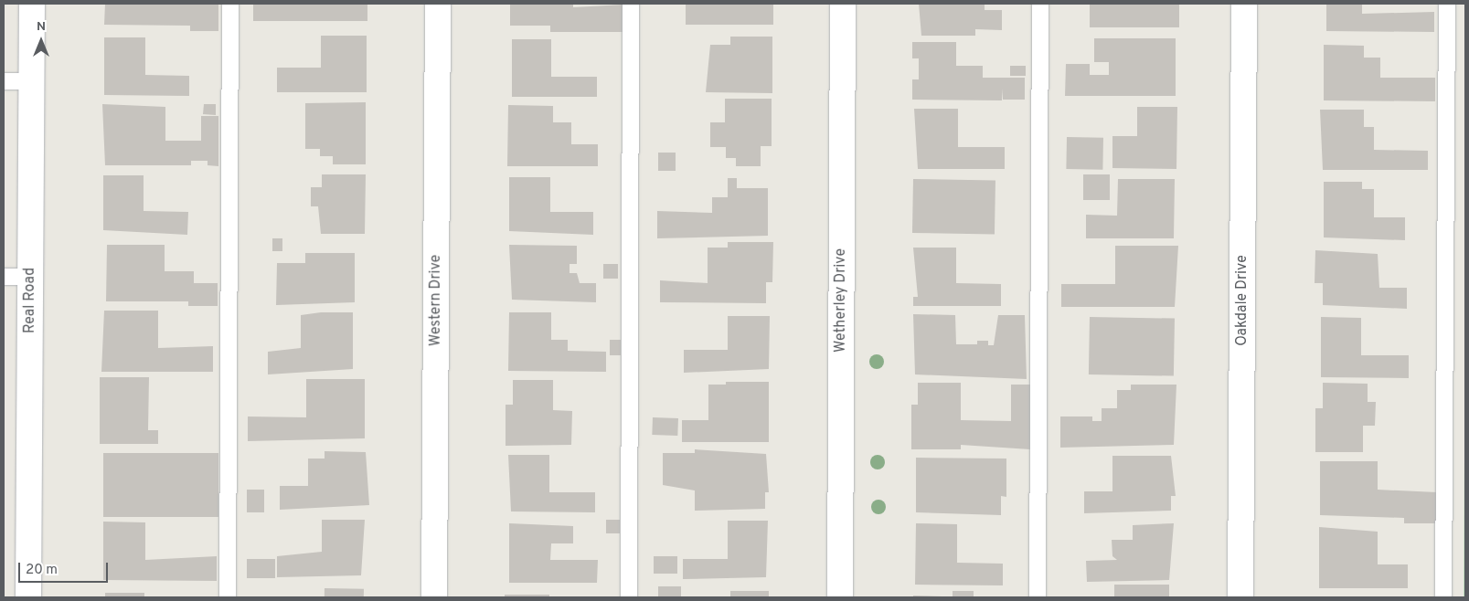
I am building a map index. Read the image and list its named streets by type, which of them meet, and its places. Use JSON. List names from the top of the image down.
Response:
{
  "streets": {
    "street": [
      "Real Road",
      "Western Drive",
      "Wetherley Drive",
      "Oakdale Drive"
    ]
  },
  "scale_bar": "20 m",
  "north": "top"
}
